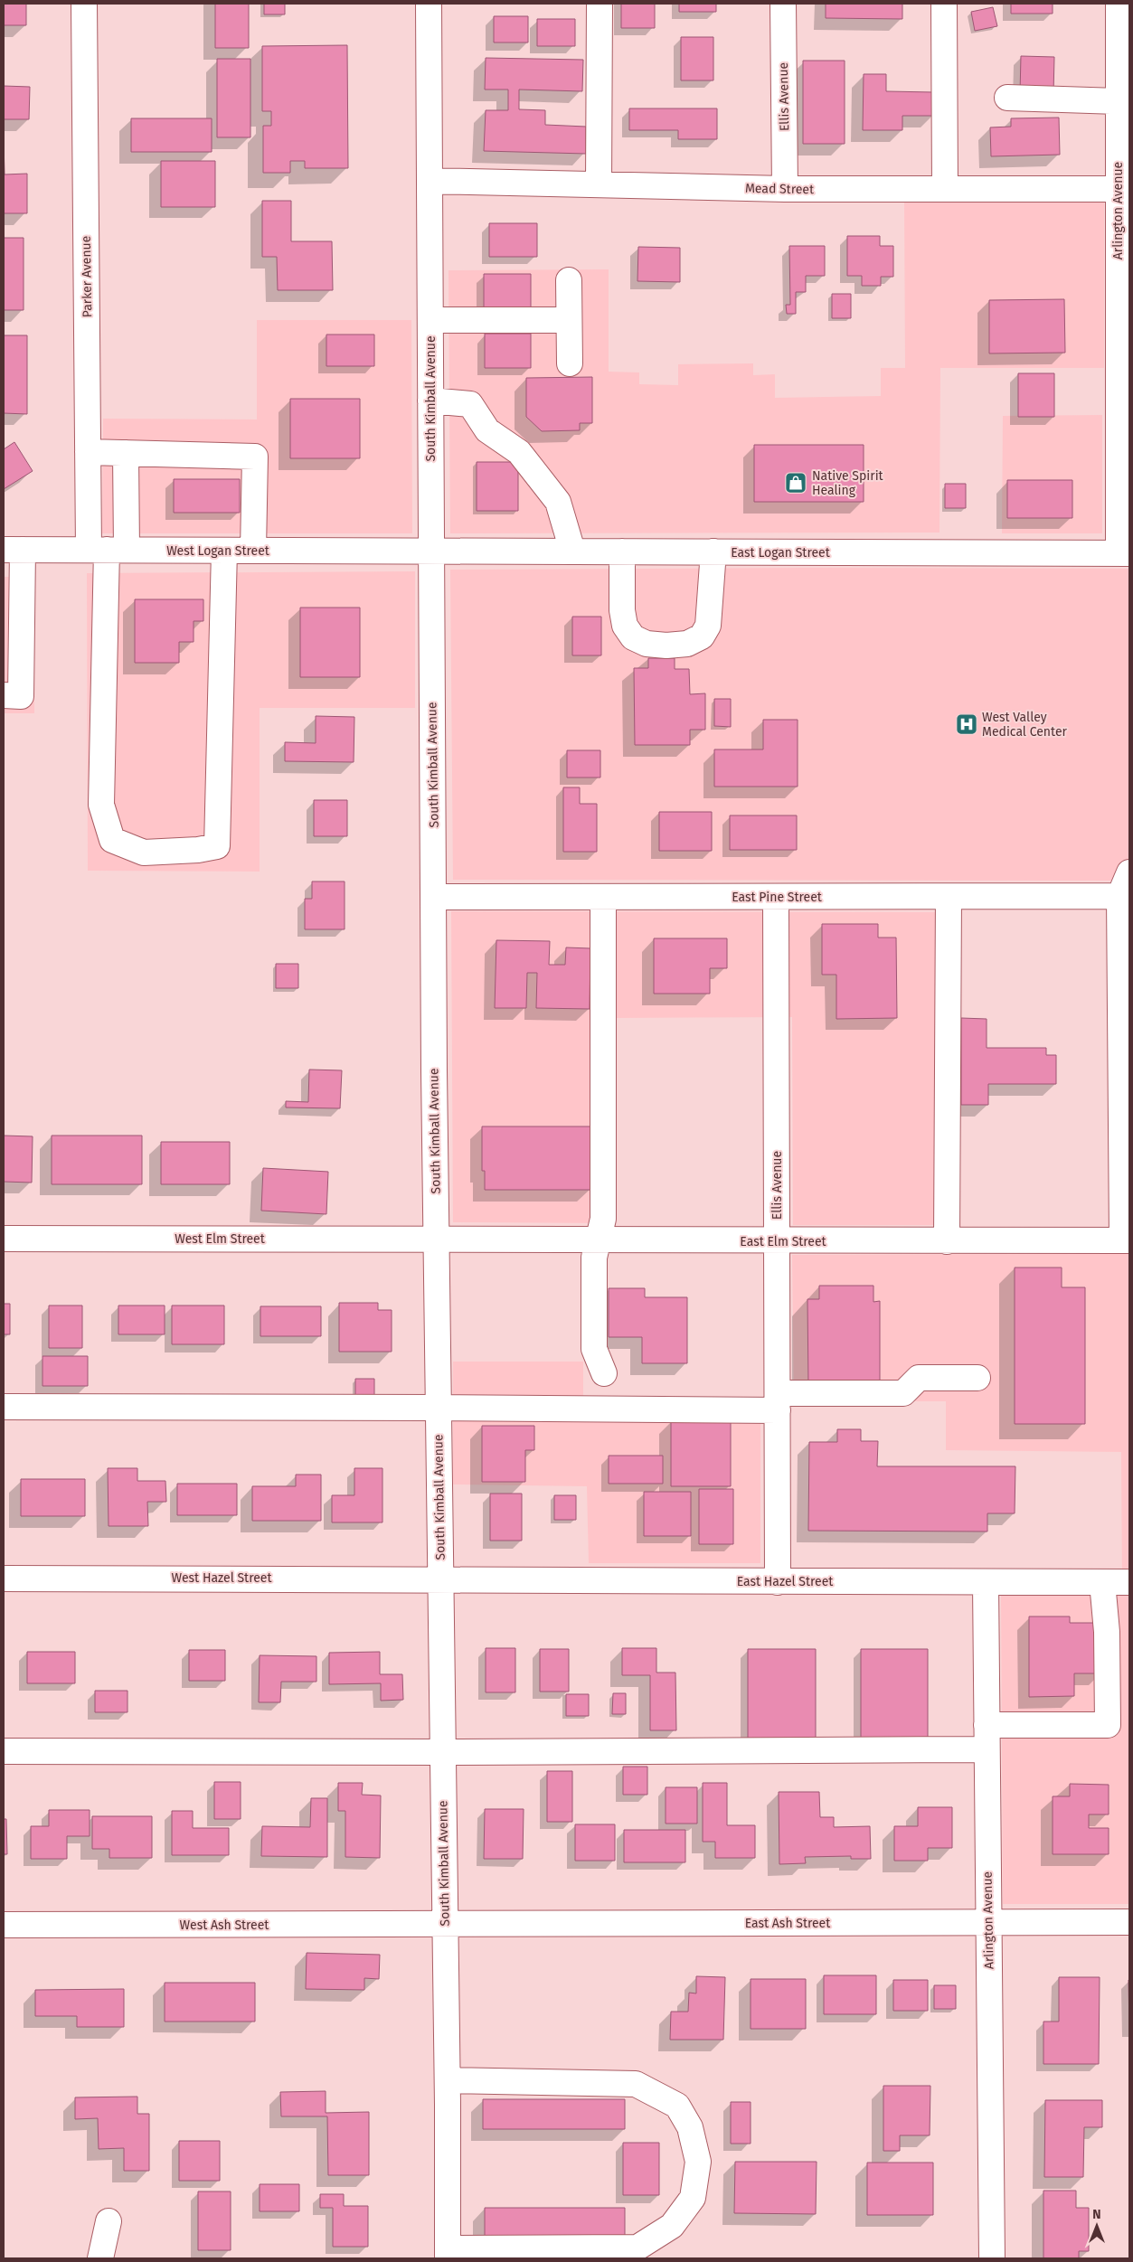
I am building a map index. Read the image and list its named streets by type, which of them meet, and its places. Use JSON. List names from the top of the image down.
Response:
{
  "streets": {
    "street": [
      "Ellis Avenue",
      "Mead Street",
      "Arlington Avenue",
      "Parker Avenue",
      "South Kimball Avenue",
      "West Logan Street",
      "East Logan Street",
      "East Pine Street",
      "West Elm Street",
      "East Elm Street",
      "West Hazel Street",
      "East Hazel Street",
      "East Ash Street",
      "West Ash Street"
    ]
  },
  "crossings": [
    ["Ellis Avenue", "Mead Street"],
    ["Ellis Avenue", "East Pine Street"],
    ["Ellis Avenue", "East Elm Street"],
    ["Ellis Avenue", "East Hazel Street"],
    ["Mead Street", "Arlington Avenue"],
    ["Mead Street", "South Kimball Avenue"],
    ["Arlington Avenue", "East Logan Street"],
    ["Arlington Avenue", "East Hazel Street"],
    ["Arlington Avenue", "East Ash Street"],
    ["Parker Avenue", "West Logan Street"],
    ["South Kimball Avenue", "West Logan Street"],
    ["South Kimball Avenue", "East Logan Street"],
    ["South Kimball Avenue", "East Pine Street"],
    ["South Kimball Avenue", "West Elm Street"],
    ["South Kimball Avenue", "East Elm Street"],
    ["South Kimball Avenue", "West Hazel Street"],
    ["South Kimball Avenue", "East Hazel Street"],
    ["South Kimball Avenue", "East Ash Street"],
    ["South Kimball Avenue", "West Ash Street"],
    ["West Logan Street", "East Logan Street"],
    ["West Elm Street", "East Elm Street"],
    ["West Hazel Street", "East Hazel Street"],
    ["East Ash Street", "West Ash Street"]
  ],
  "places": {
    "shop": ["Native Spirit Healing"],
    "hospital": ["West Valley Medical Center"]
  },
  "north": "top"
}
